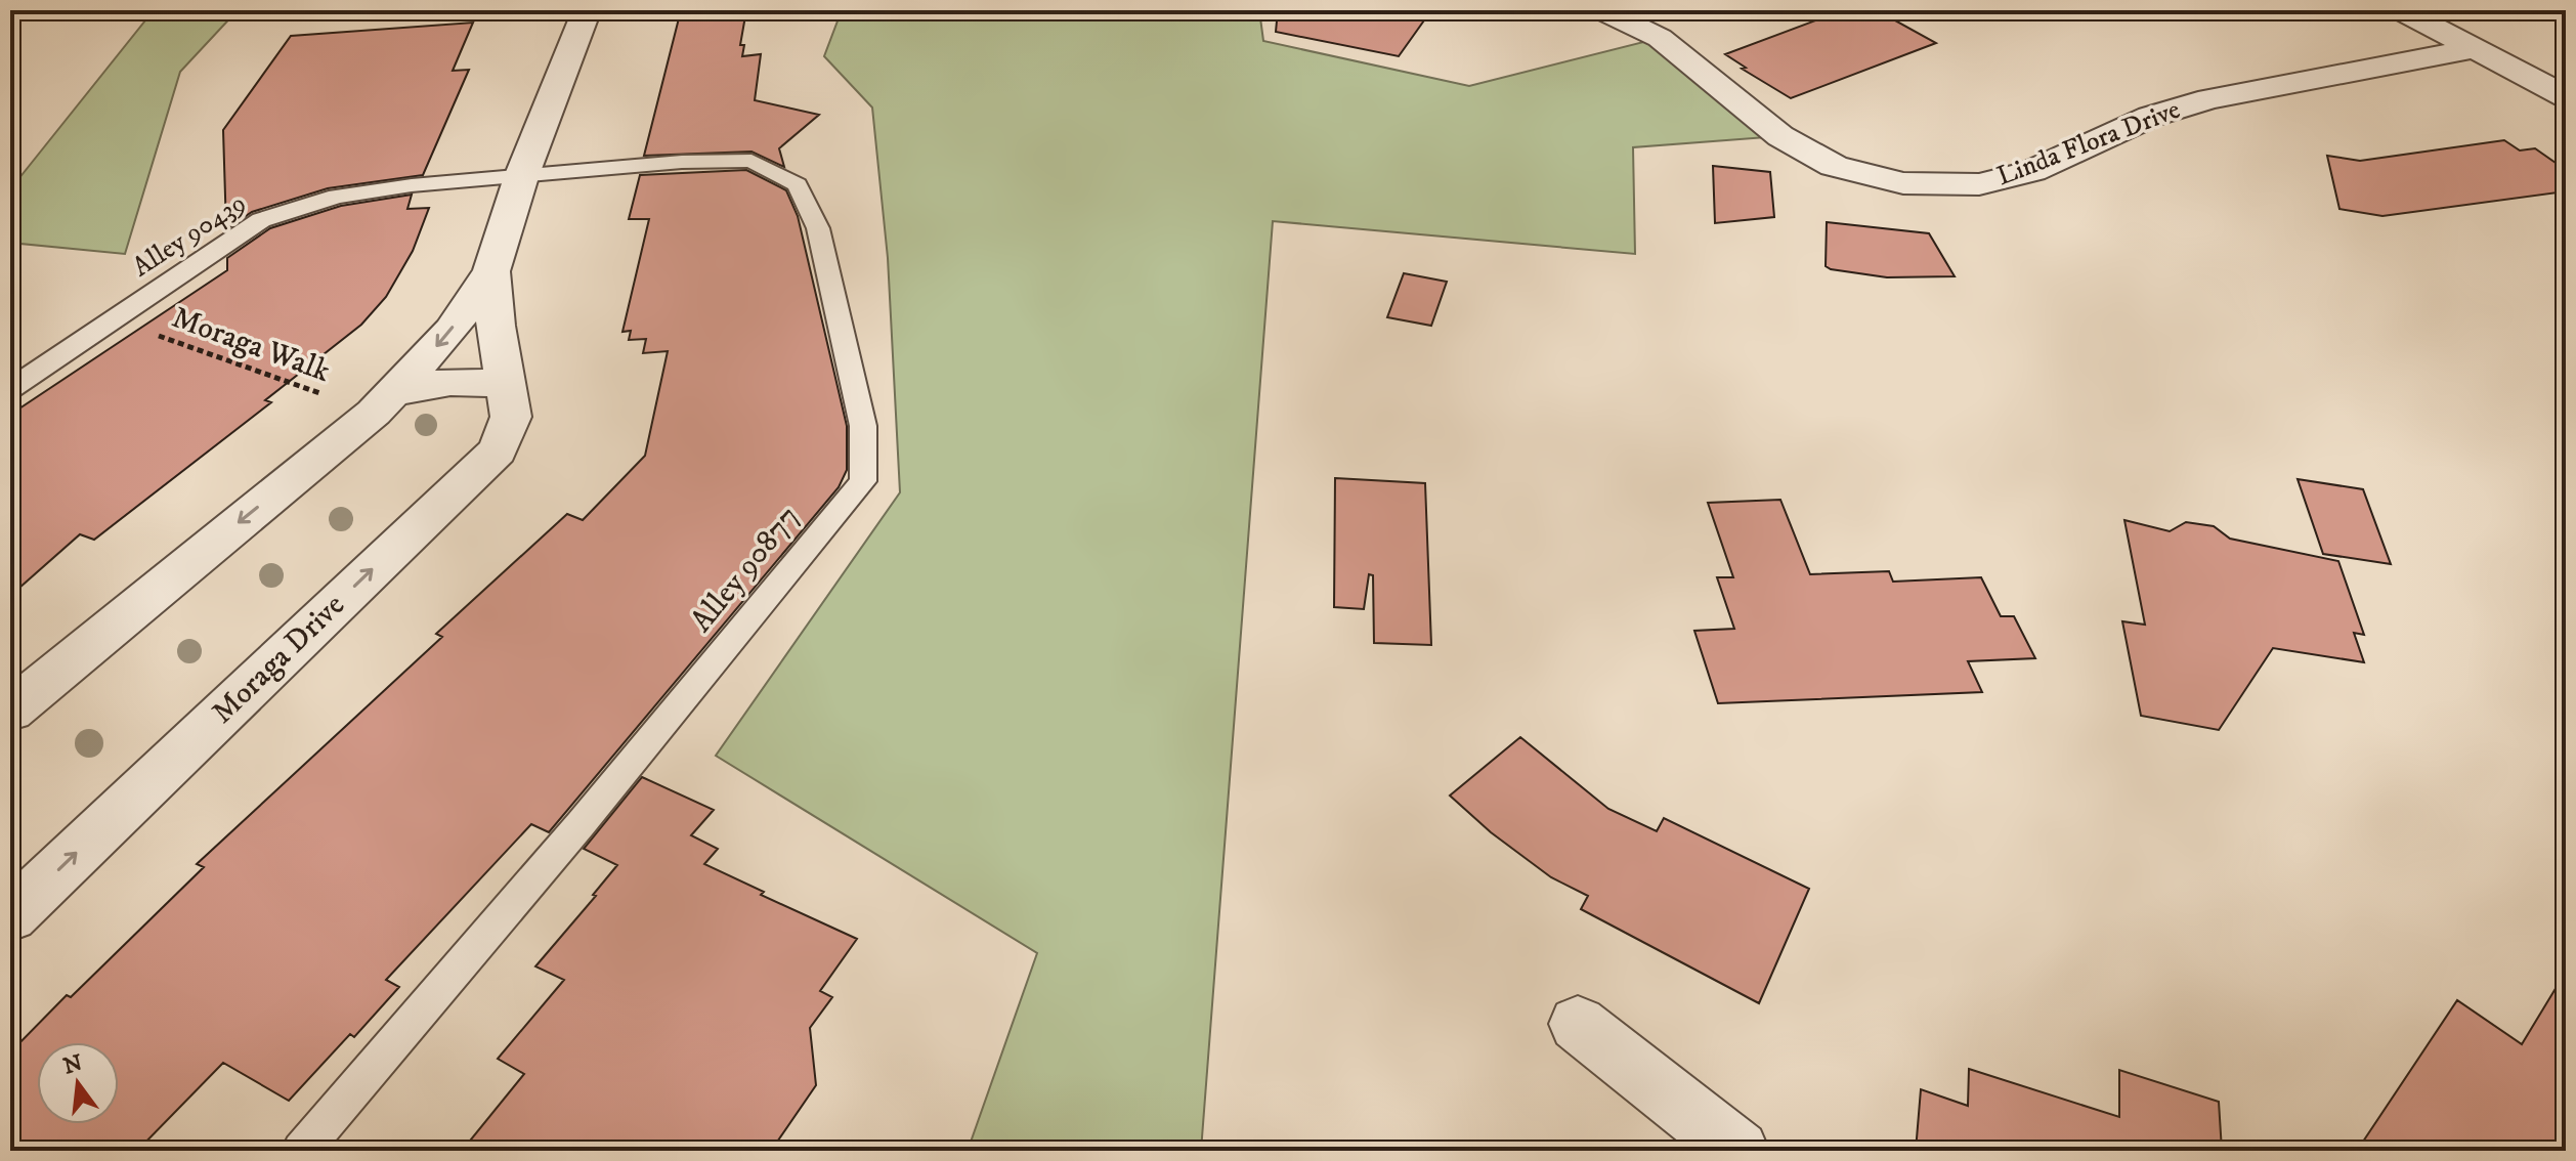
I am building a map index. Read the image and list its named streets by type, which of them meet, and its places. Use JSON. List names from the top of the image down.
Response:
{
  "streets": {
    "street": ["Linda Flora Drive", "Moraga Drive"],
    "lane": ["Alley 90439", "Alley 90877"],
    "path": ["Moraga Walk"]
  },
  "crossings": [
    ["Alley 90439", "Moraga Walk"],
    ["Alley 90439", "Alley 90877"],
    ["Alley 90439", "Moraga Drive"],
    ["Moraga Walk", "Moraga Drive"],
    ["Alley 90877", "Moraga Drive"]
  ],
  "north": "top"
}
